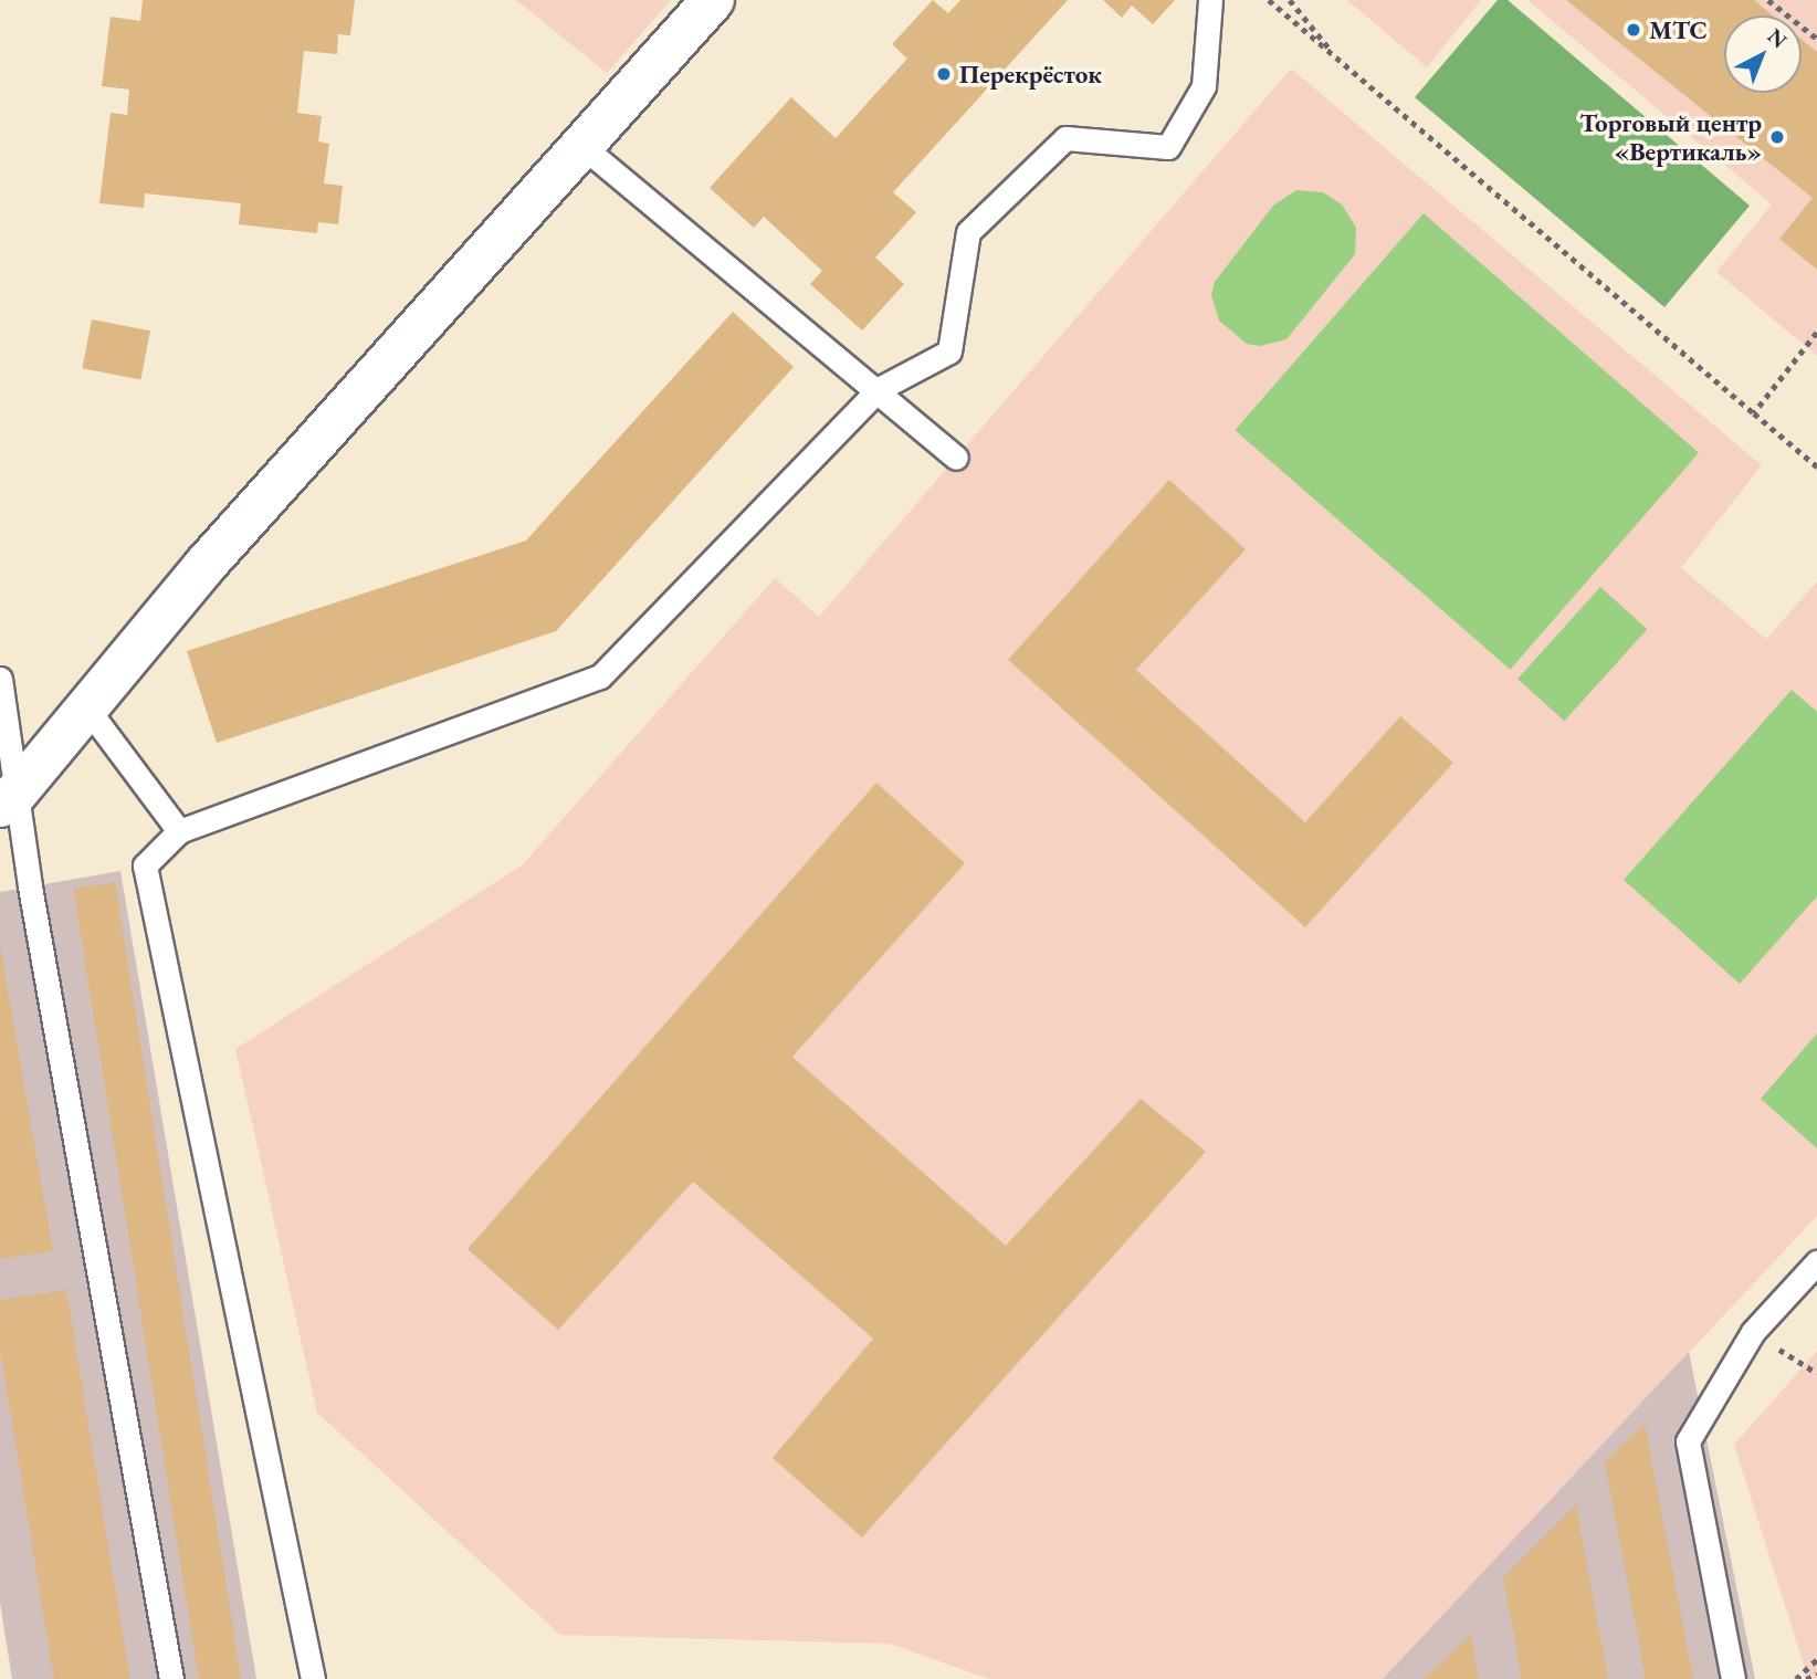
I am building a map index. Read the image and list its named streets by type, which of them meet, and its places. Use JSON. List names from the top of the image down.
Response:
{
  "places": ["МТС", "Перекрёсток", "Торговый центр «Вертикаль»"],
  "north": "top right"
}
